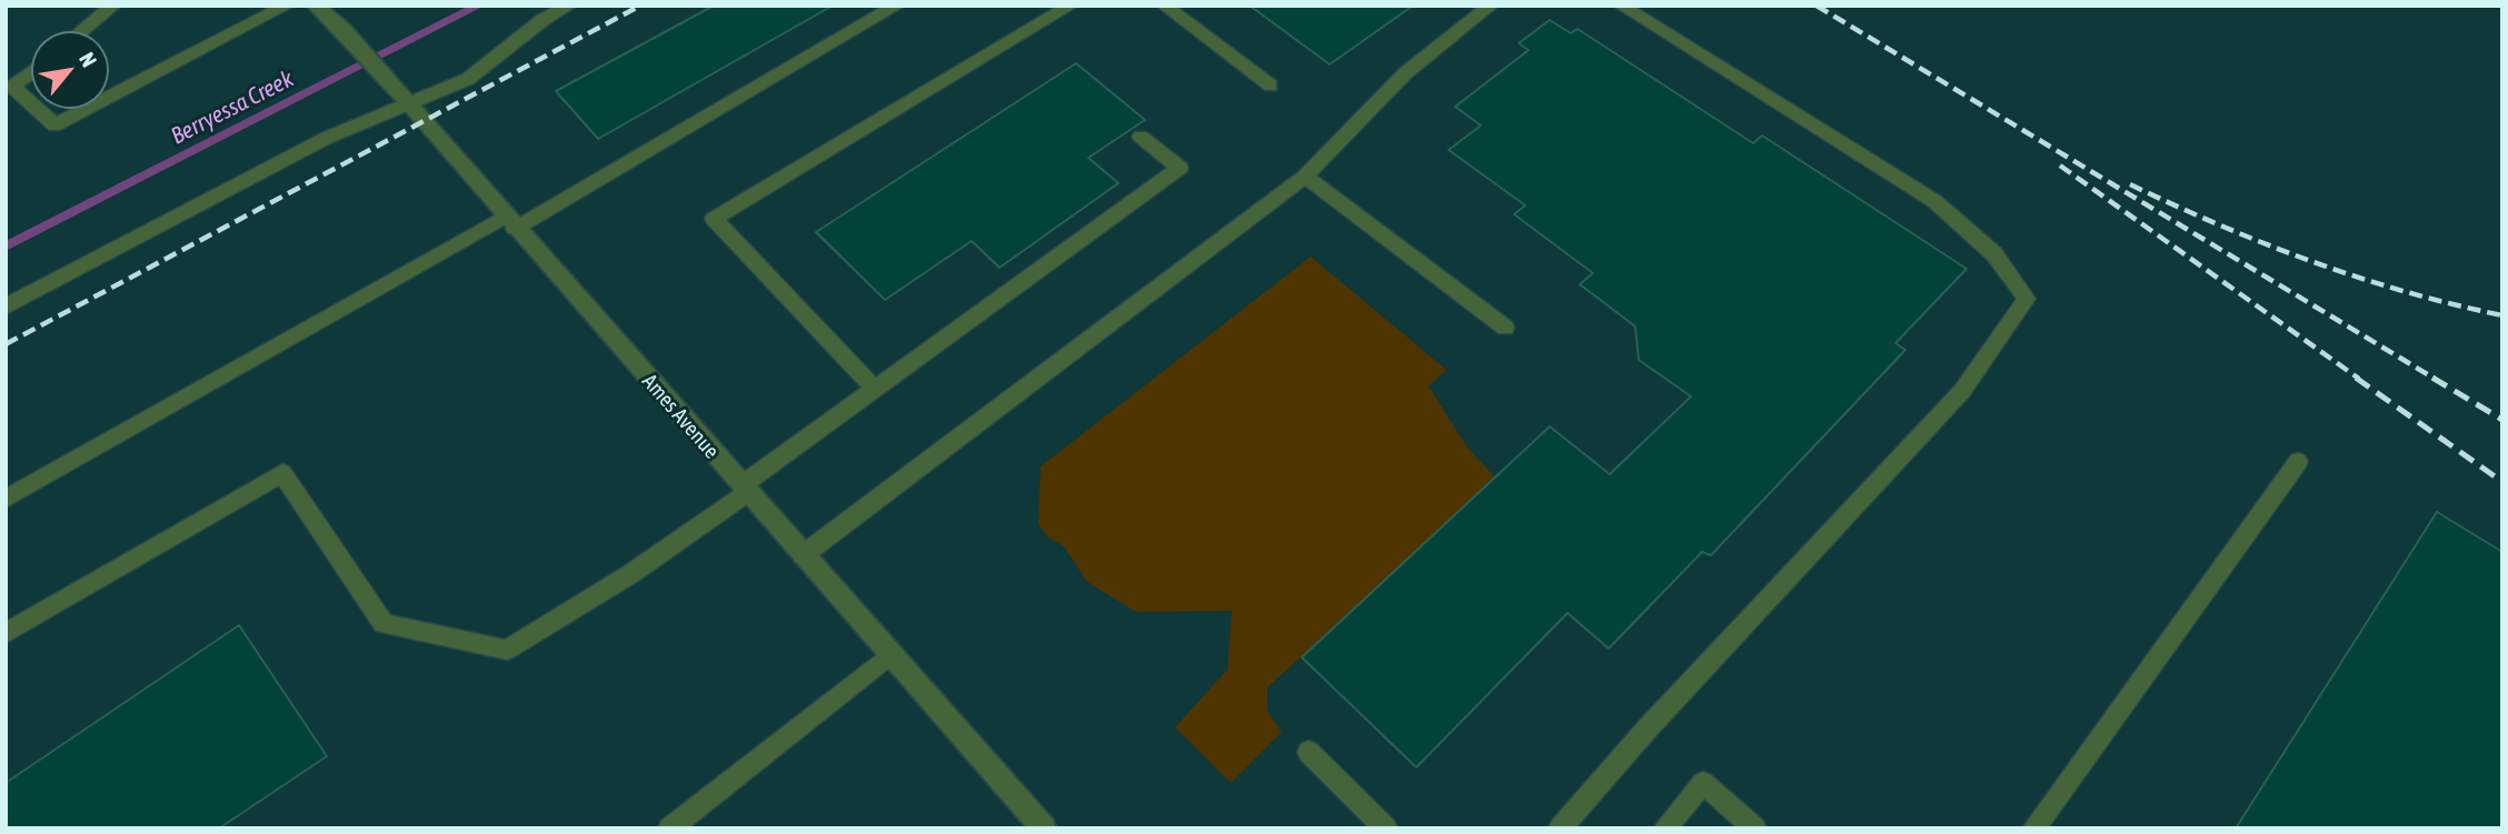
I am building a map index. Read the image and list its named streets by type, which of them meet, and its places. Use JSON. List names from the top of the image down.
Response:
{
  "streets": {
    "street": ["Ames Avenue"]
  },
  "water": ["Berryessa Creek"],
  "north": "top right"
}
